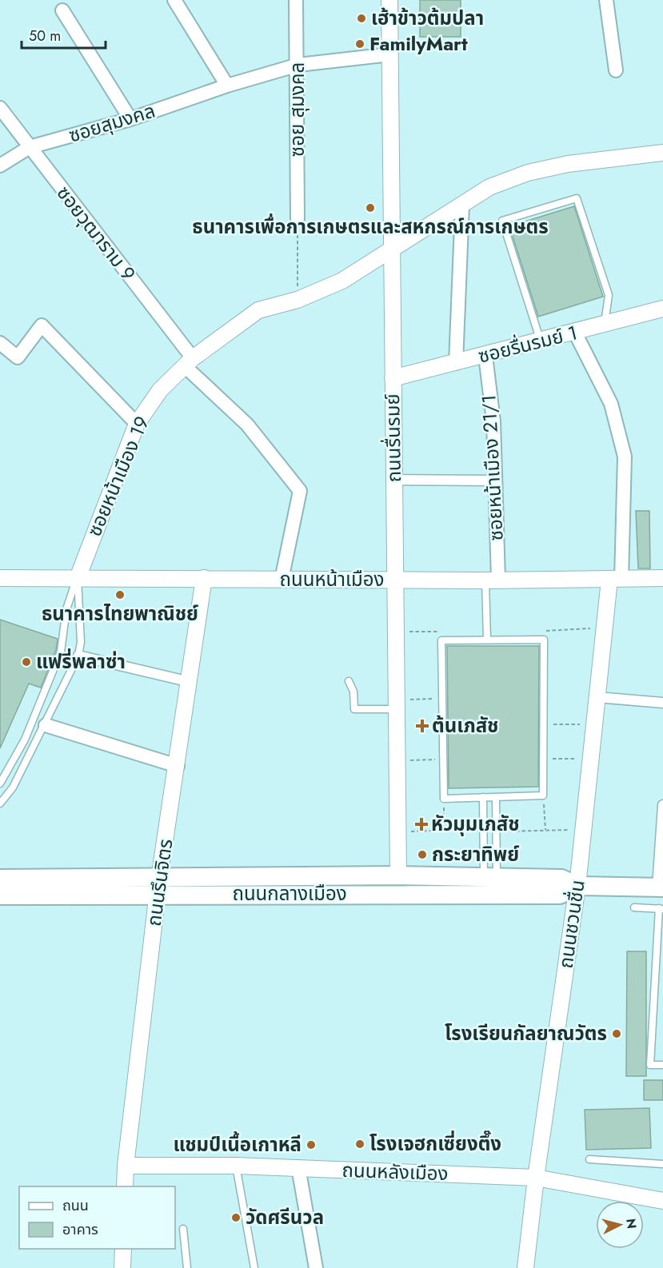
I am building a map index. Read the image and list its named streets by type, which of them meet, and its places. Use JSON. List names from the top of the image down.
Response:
{
  "streets": {
    "main road": ["ถนนกลางเมือง"],
    "street": [
      "ซอย สุมงคล",
      "ซอยสุมงคล",
      "ซอยวุฒาราม 9",
      "ซอยรื่นรมย์ 1",
      "ถนนรื่นรมย์",
      "ซอยหน้าเมือง 21/1",
      "ซอยหน้าเมือง 19",
      "ถนนหน้าเมือง",
      "ถนนรึนจิตร",
      "ถนนชวนชื่น",
      "ถนนหลังเมือง"
    ]
  },
  "crossings": [
    ["ซอย สุมงคล", "ซอยสุมงคล"],
    ["ซอยสุมงคล", "ซอยวุฒาราม 9"],
    ["ซอยสุมงคล", "ถนนรื่นรมย์"],
    ["ซอยวุฒาราม 9", "ซอยหน้าเมือง 19"],
    ["ซอยวุฒาราม 9", "ถนนหน้าเมือง"],
    ["ซอยรื่นรมย์ 1", "ถนนรื่นรมย์"],
    ["ซอยรื่นรมย์ 1", "ซอยหน้าเมือง 21/1"],
    ["ถนนรื่นรมย์", "ซอยหน้าเมือง 19"],
    ["ถนนรื่นรมย์", "ถนนหน้าเมือง"],
    ["ถนนรื่นรมย์", "ถนนกลางเมือง"],
    ["ซอยหน้าเมือง 21/1", "ถนนหน้าเมือง"],
    ["ซอยหน้าเมือง 19", "ถนนหน้าเมือง"],
    ["ถนนหน้าเมือง", "ถนนรึนจิตร"],
    ["ถนนหน้าเมือง", "ถนนชวนชื่น"],
    ["ถนนรึนจิตร", "ถนนกลางเมือง"],
    ["ถนนรึนจิตร", "ถนนหลังเมือง"],
    ["ถนนกลางเมือง", "ถนนชวนชื่น"],
    ["ถนนชวนชื่น", "ถนนหลังเมือง"]
  ],
  "places": {
    "other": [
      "เฮ้าข้าวต้มปลา",
      "FamilyMart",
      "ธนาคารเพื่อการเกษตรและสหกรณ์การเกษตร",
      "ธนาคารไทยพาณิชย์",
      "แฟรี่พลาซ่า",
      "กระยาทิพย์",
      "โรงเรียนกัลยาณวัตร",
      "โรงเจฮกเซี่ยงตึ๊ง",
      "แชมป์เนื้อเกาหลี",
      "วัดศรีนวล"
    ],
    "health": ["ต้นเภสัช", "หัวมุมเภสัช"]
  },
  "legend": ["ถนน", "อาคาร"],
  "scale_bar": "50 m",
  "north": "right"
}
